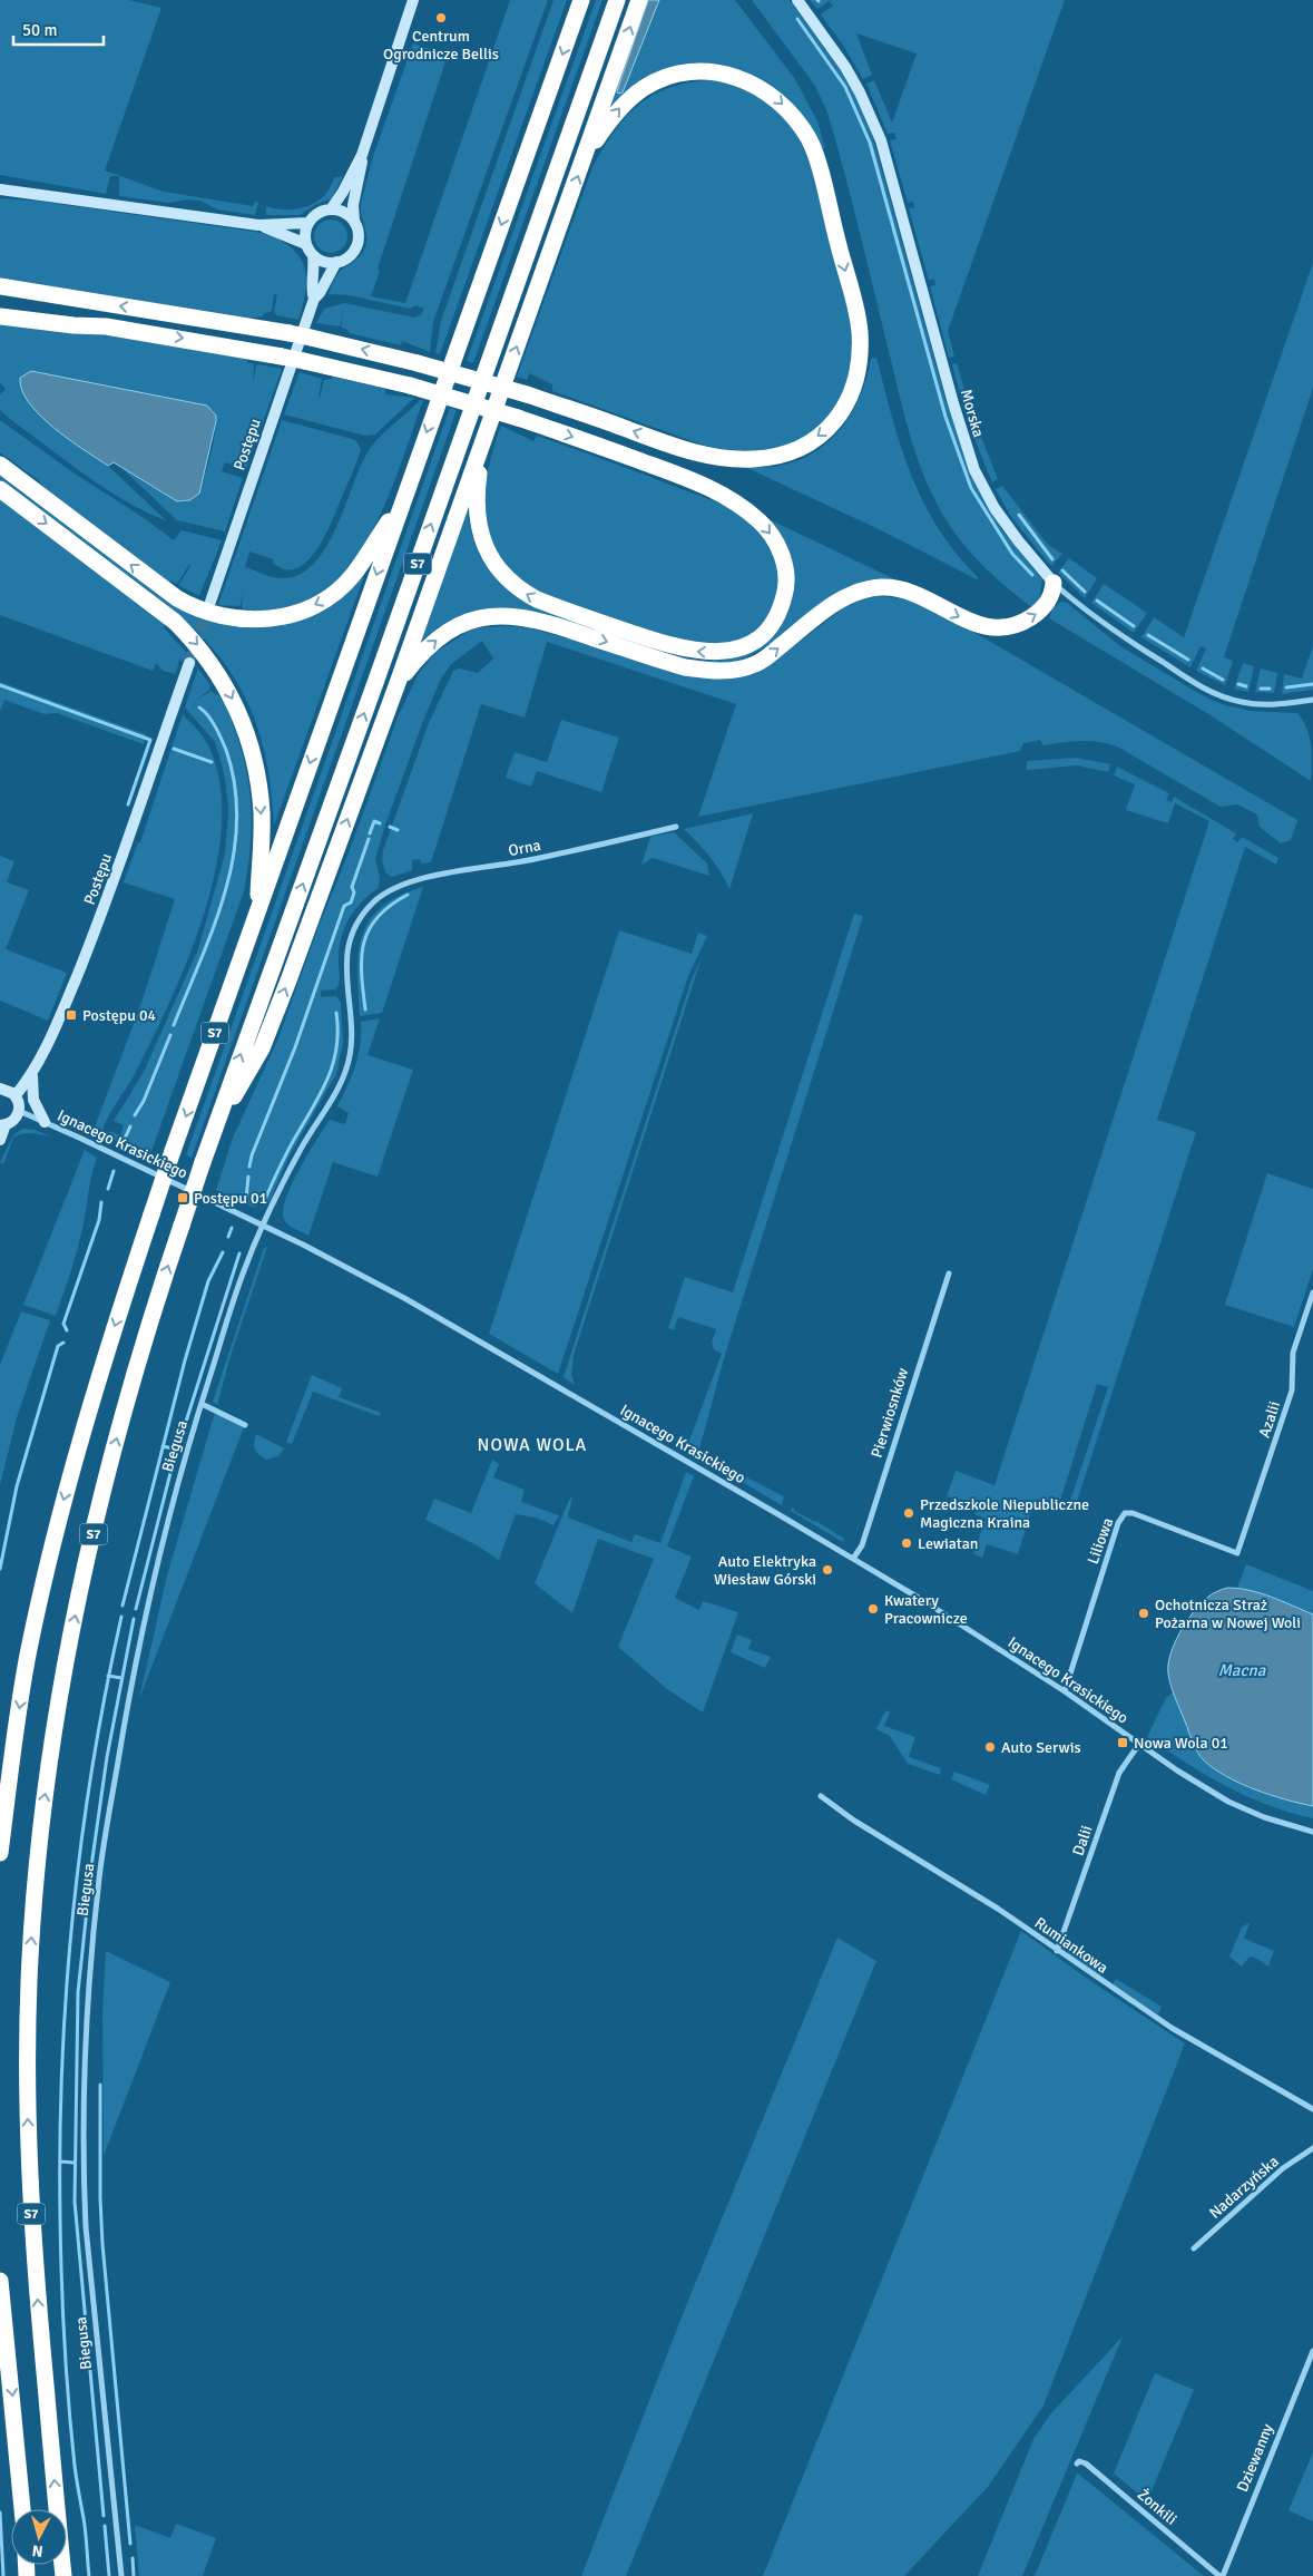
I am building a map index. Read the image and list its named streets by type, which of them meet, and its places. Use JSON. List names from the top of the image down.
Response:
{
  "streets": {
    "highway": ["S7"],
    "main road": ["Morska", "Postępu"],
    "street": [
      "Orna",
      "Ignacego Krasickiego",
      "Pierwiosnków",
      "Azalii",
      "Biegusa",
      "Liliowa",
      "Dalii",
      "Rumiankowa",
      "Nadarzyńska",
      "Dziewanny",
      "Żonkili"
    ]
  },
  "crossings": [
    ["Orna", "Biegusa"],
    ["Ignacego Krasickiego", "Pierwiosnków"],
    ["Ignacego Krasickiego", "Biegusa"],
    ["Ignacego Krasickiego", "Liliowa"],
    ["Ignacego Krasickiego", "Dalii"],
    ["Azalii", "Liliowa"],
    ["Dalii", "Rumiankowa"],
    ["Dziewanny", "Żonkili"]
  ],
  "districts": ["NOWA WOLA"],
  "water": ["Macna"],
  "places": {
    "other": [
      "Centrum Ogrodnicze Bellis",
      "Przedszkole Niepubliczne Magiczna Kraina",
      "Lewiatan",
      "Auto Elektryka Wiesław Górski",
      "Kwatery Pracownicze",
      "Ochotnicza Straż Pożarna w Nowej Woli",
      "Auto Serwis"
    ],
    "transit": ["Postępu 04", "Postępu 01", "Nowa Wola 01"]
  },
  "scale_bar": "50 m",
  "north": "bottom"
}
